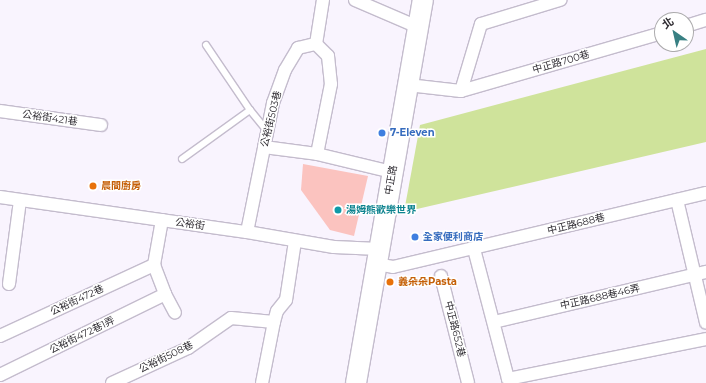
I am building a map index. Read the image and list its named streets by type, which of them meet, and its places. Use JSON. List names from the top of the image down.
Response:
{
  "streets": {
    "main road": ["中正路"],
    "street": [
      "中正路700巷",
      "公裕街421巷",
      "公裕街503巷",
      "公裕街",
      "中正路688巷",
      "中正路688巷46弄",
      "公裕街472巷",
      "中正路652巷",
      "公裕街472巷1弄",
      "公裕街508巷"
    ]
  },
  "crossings": [
    ["中正路700巷", "中正路"],
    ["公裕街503巷", "公裕街"],
    ["中正路", "公裕街"],
    ["中正路", "中正路688巷"],
    ["公裕街", "中正路688巷"]
  ],
  "places": [
    "7-Eleven",
    "晨間廚房",
    "湯姆熊歡樂世界",
    "全家便利商店",
    "義朵朵Pasta"
  ],
  "north": "top left"
}
